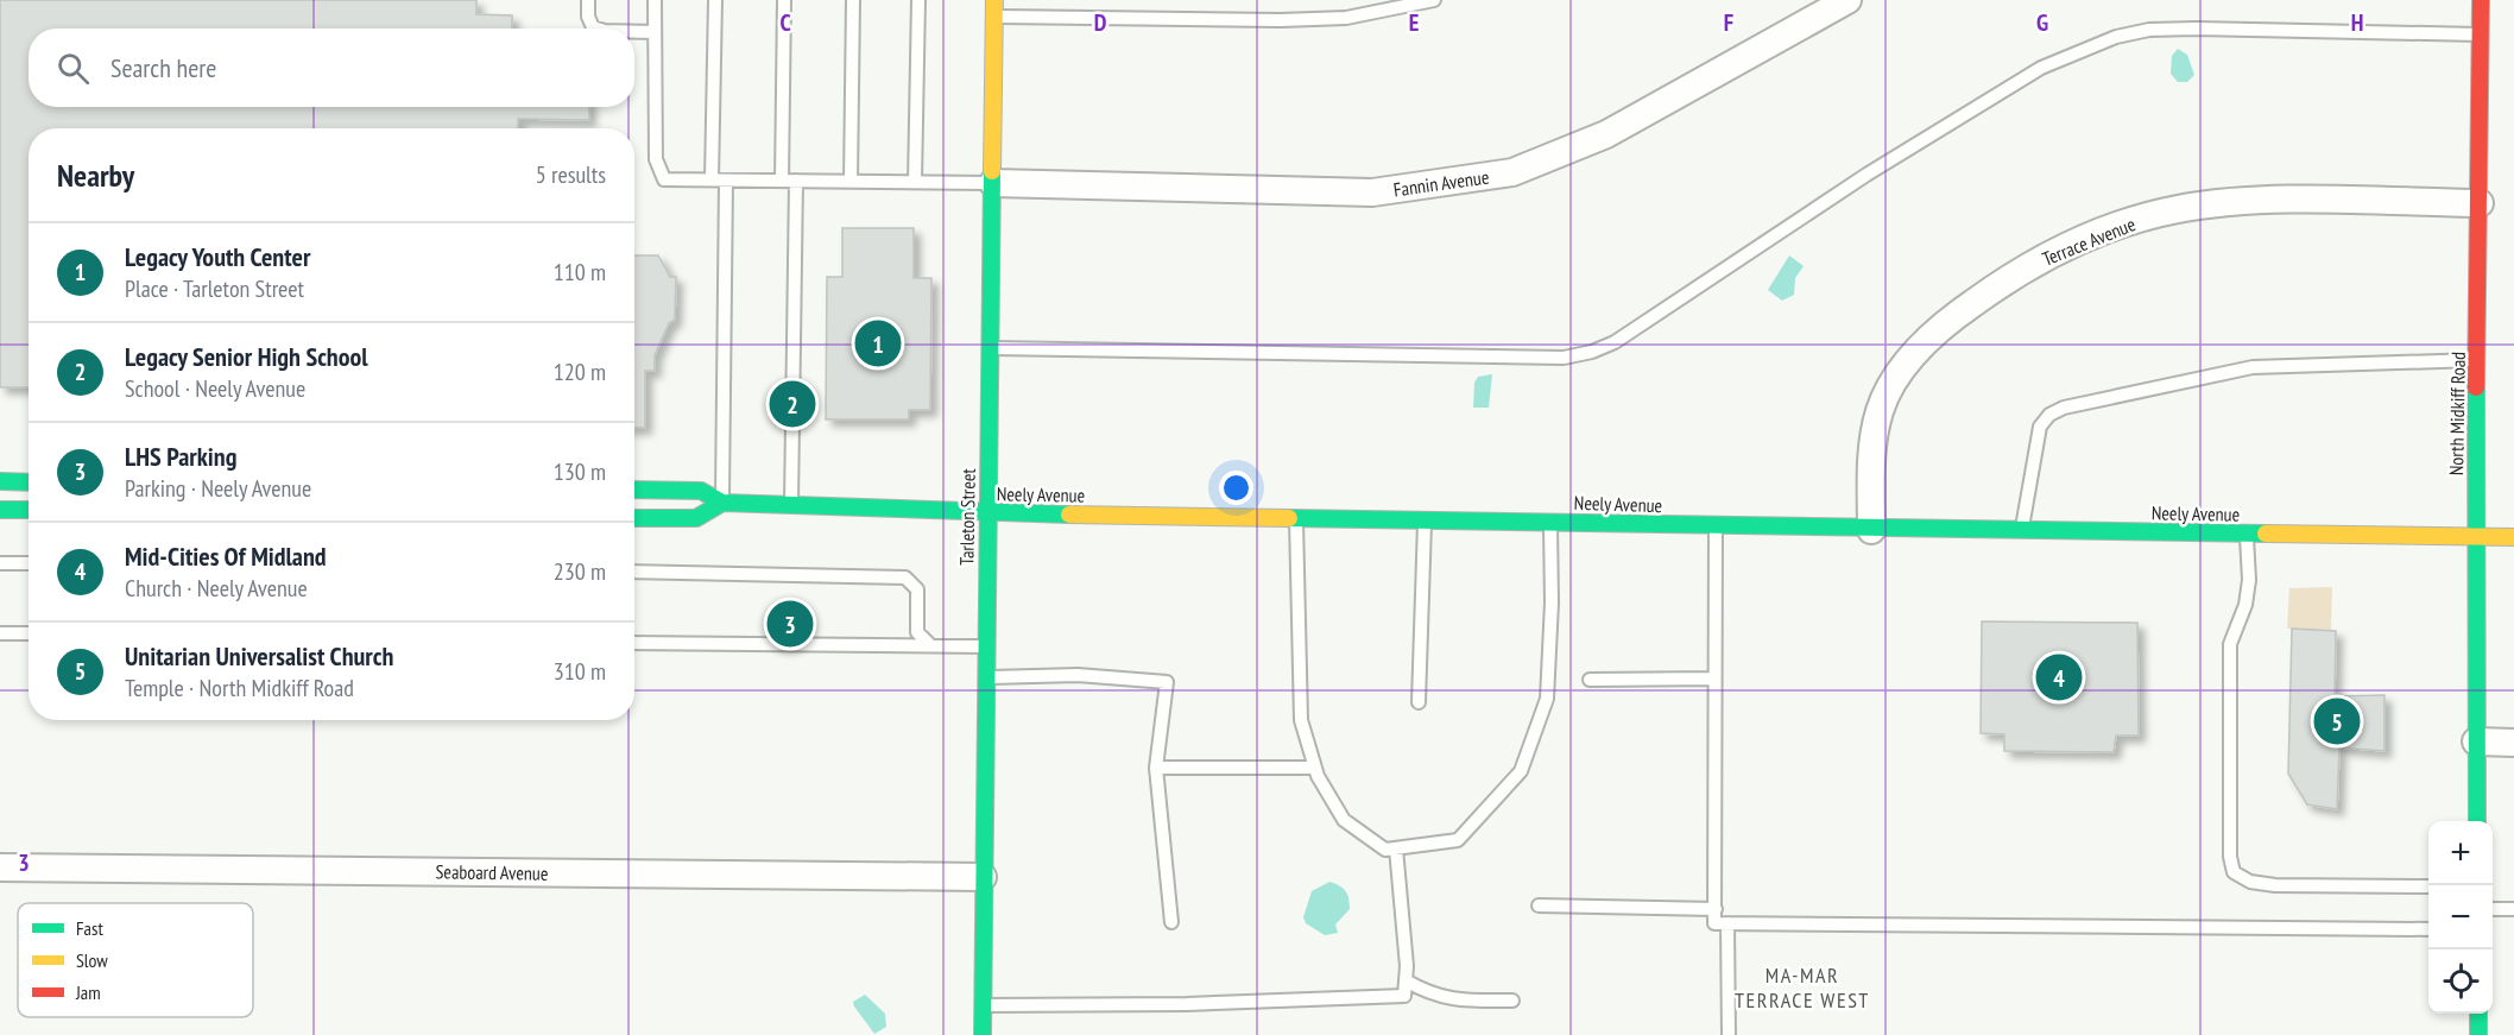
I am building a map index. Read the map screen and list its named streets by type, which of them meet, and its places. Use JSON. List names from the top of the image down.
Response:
{
  "streets": {
    "street": [
      "Fannin Avenue",
      "Terrace Avenue",
      "North Midkiff Road",
      "Neely Avenue",
      "Tarleton Street",
      "Seaboard Avenue"
    ]
  },
  "crossings": [
    ["Fannin Avenue", "Tarleton Street"],
    ["Terrace Avenue", "North Midkiff Road"],
    ["Terrace Avenue", "Neely Avenue"],
    ["North Midkiff Road", "Neely Avenue"],
    ["Neely Avenue", "Tarleton Street"],
    ["Tarleton Street", "Seaboard Avenue"]
  ],
  "districts": ["MA-MAR TERRACE WEST"],
  "legend": ["Fast", "Slow", "Jam"],
  "page": {
    "search": "Search here",
    "heading": ["Nearby", "5 results"],
    "list": [
      {
        "mark": "1",
        "name": "Legacy Youth Center",
        "note": "Place · Tarleton Street",
        "value": "110 m"
      },
      {
        "mark": "2",
        "name": "Legacy Senior High School",
        "note": "School · Neely Avenue",
        "value": "120 m"
      },
      {
        "mark": "3",
        "name": "LHS Parking",
        "note": "Parking · Neely Avenue",
        "value": "130 m"
      },
      {
        "mark": "4",
        "name": "Mid-Cities Of Midland",
        "note": "Church · Neely Avenue",
        "value": "230 m"
      },
      {
        "mark": "5",
        "name": "Unitarian Universalist Church",
        "note": "Temple · North Midkiff Road",
        "value": "310 m"
      }
    ],
    "pins": [
      "1",
      "2",
      "3",
      "4",
      "5"
    ],
    "map_buttons": ["+", "−"]
  },
  "grid": {
    "columns": [
      "C",
      "D",
      "E",
      "F",
      "G",
      "H"
    ],
    "rows": ["3"]
  }
}
